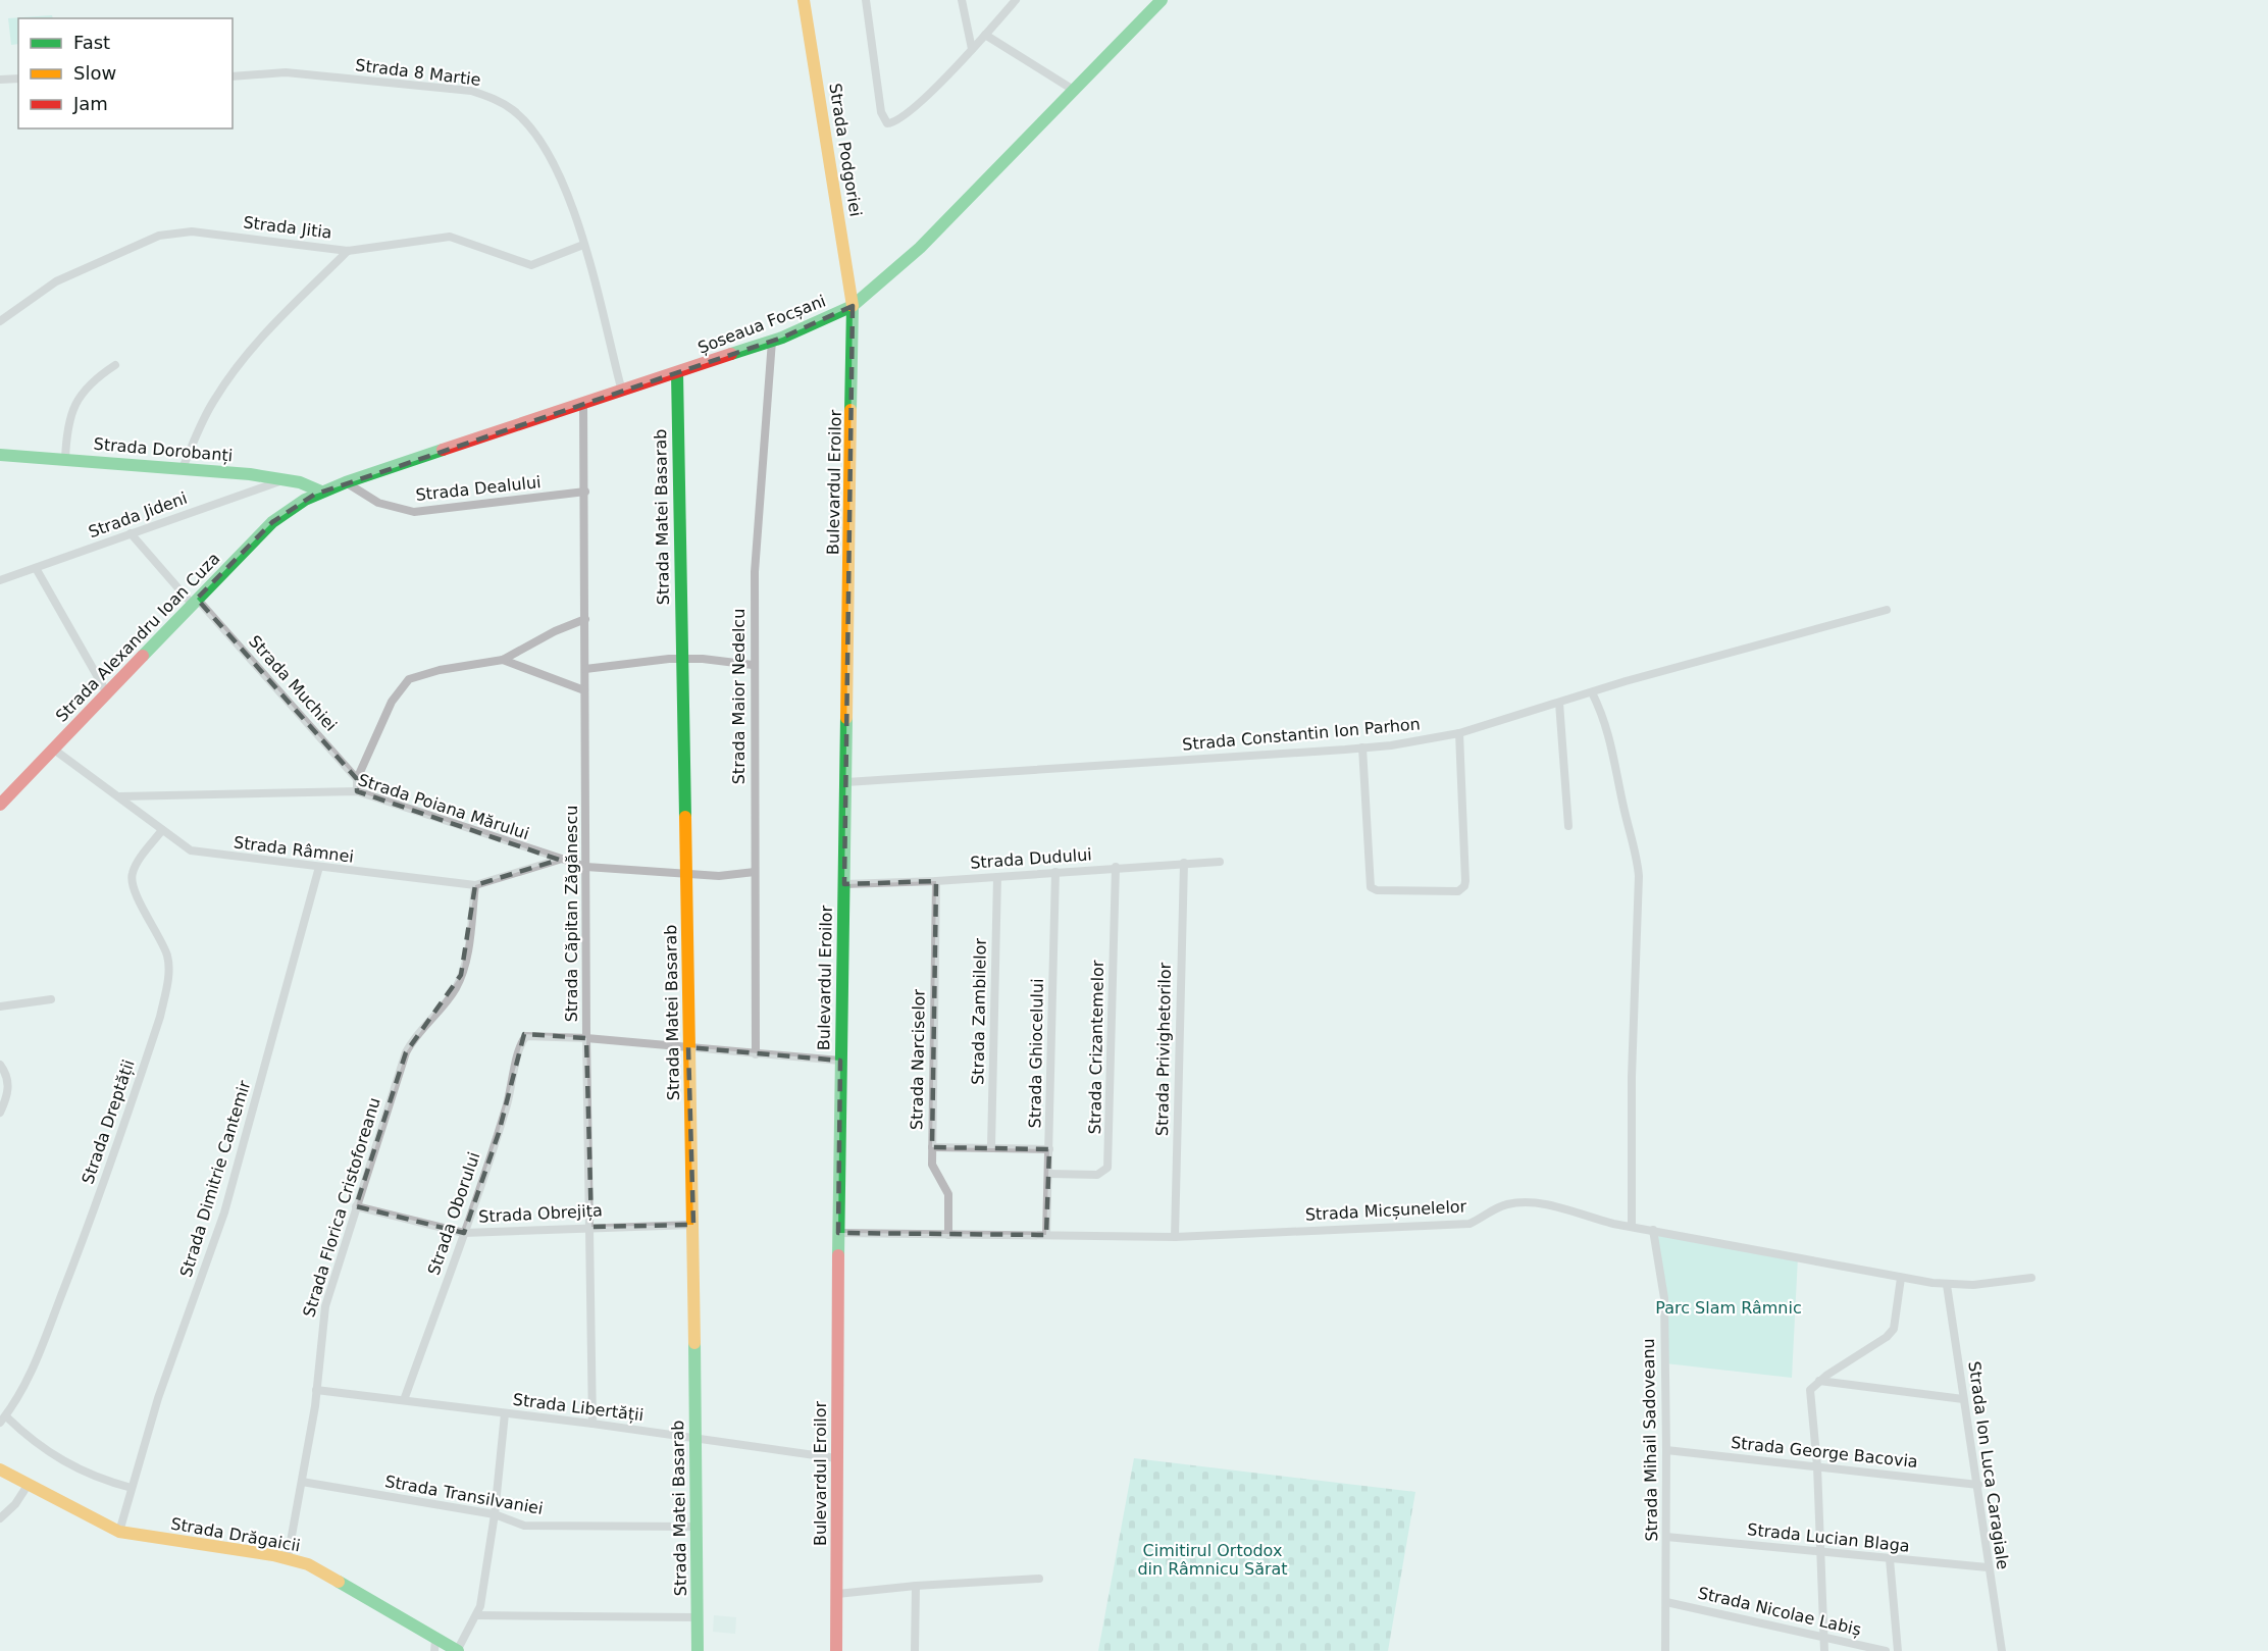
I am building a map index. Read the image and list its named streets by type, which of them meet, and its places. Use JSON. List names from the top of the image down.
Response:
{
  "streets": {
    "main road": [
      "Strada Podgoriei",
      "Șoseaua Focșani",
      "Strada Dorobanți",
      "Bulevardul Eroilor",
      "Strada Matei Basarab",
      "Strada Alexandru Ioan Cuza",
      "Strada Drăgaicii"
    ],
    "street": [
      "Strada 8 Martie",
      "Strada Jitia",
      "Strada Dealului",
      "Strada Jideni",
      "Strada Muchiei",
      "Strada Maior Nedelcu",
      "Strada Constantin Ion Parhon",
      "Strada Poiana Mărului",
      "Strada Râmnei",
      "Strada Dudului",
      "Strada Căpitan Zăgănescu",
      "Strada Zambilelor",
      "Strada Crizantemelor",
      "Strada Privighetorilor",
      "Strada Ghiocelului",
      "Strada Narciselor",
      "Strada Dreptății",
      "Strada Dimitrie Cantemir",
      "Strada Florica Cristoforeanu",
      "Strada Micșunelelor",
      "Strada Oborului",
      "Strada Obrejița",
      "Strada Libertății",
      "Strada Mihail Sadoveanu",
      "Strada George Bacovia",
      "Strada Ion Luca Caragiale",
      "Strada Transilvaniei",
      "Strada Lucian Blaga",
      "Strada Nicolae Labiș"
    ]
  },
  "crossings": [
    ["Strada 8 Martie", "Strada Jitia"],
    ["Strada 8 Martie", "Șoseaua Focșani"],
    ["Strada Podgoriei", "Șoseaua Focșani"],
    ["Strada Podgoriei", "Bulevardul Eroilor"],
    ["Șoseaua Focșani", "Strada Dorobanți"],
    ["Șoseaua Focșani", "Bulevardul Eroilor"],
    ["Șoseaua Focșani", "Strada Dealului"],
    ["Șoseaua Focșani", "Strada Matei Basarab"],
    ["Șoseaua Focșani", "Strada Alexandru Ioan Cuza"],
    ["Șoseaua Focșani", "Strada Maior Nedelcu"],
    ["Șoseaua Focșani", "Strada Căpitan Zăgănescu"],
    ["Strada Dorobanți", "Strada Jideni"],
    ["Bulevardul Eroilor", "Strada Constantin Ion Parhon"],
    ["Bulevardul Eroilor", "Strada Dudului"],
    ["Bulevardul Eroilor", "Strada Micșunelelor"],
    ["Bulevardul Eroilor", "Strada Libertății"],
    ["Strada Dealului", "Strada Căpitan Zăgănescu"],
    ["Strada Jideni", "Strada Muchiei"],
    ["Strada Matei Basarab", "Strada Poiana Mărului"],
    ["Strada Matei Basarab", "Strada Obrejița"],
    ["Strada Matei Basarab", "Strada Libertății"],
    ["Strada Matei Basarab", "Strada Transilvaniei"],
    ["Strada Alexandru Ioan Cuza", "Strada Muchiei"],
    ["Strada Alexandru Ioan Cuza", "Strada Râmnei"],
    ["Strada Maior Nedelcu", "Strada Poiana Mărului"],
    ["Strada Poiana Mărului", "Strada Râmnei"],
    ["Strada Poiana Mărului", "Strada Căpitan Zăgănescu"],
    ["Strada Râmnei", "Strada Dreptății"],
    ["Strada Râmnei", "Strada Dimitrie Cantemir"],
    ["Strada Râmnei", "Strada Florica Cristoforeanu"],
    ["Strada Dudului", "Strada Zambilelor"],
    ["Strada Dudului", "Strada Crizantemelor"],
    ["Strada Dudului", "Strada Privighetorilor"],
    ["Strada Dudului", "Strada Ghiocelului"],
    ["Strada Dudului", "Strada Narciselor"],
    ["Strada Căpitan Zăgănescu", "Strada Oborului"],
    ["Strada Căpitan Zăgănescu", "Strada Obrejița"],
    ["Strada Căpitan Zăgănescu", "Strada Libertății"],
    ["Strada Crizantemelor", "Strada Ghiocelului"],
    ["Strada Privighetorilor", "Strada Micșunelelor"],
    ["Strada Ghiocelului", "Strada Micșunelelor"],
    ["Strada Narciselor", "Strada Micșunelelor"],
    ["Strada Dimitrie Cantemir", "Strada Drăgaicii"],
    ["Strada Florica Cristoforeanu", "Strada Obrejița"],
    ["Strada Florica Cristoforeanu", "Strada Libertății"],
    ["Strada Florica Cristoforeanu", "Strada Transilvaniei"],
    ["Strada Florica Cristoforeanu", "Strada Drăgaicii"],
    ["Strada Micșunelelor", "Strada Mihail Sadoveanu"],
    ["Strada Micșunelelor", "Strada Ion Luca Caragiale"],
    ["Strada Oborului", "Strada Obrejița"],
    ["Strada Oborului", "Strada Libertății"],
    ["Strada Mihail Sadoveanu", "Strada George Bacovia"],
    ["Strada Mihail Sadoveanu", "Strada Lucian Blaga"],
    ["Strada Mihail Sadoveanu", "Strada Nicolae Labiș"],
    ["Strada George Bacovia", "Strada Ion Luca Caragiale"],
    ["Strada Ion Luca Caragiale", "Strada Lucian Blaga"]
  ],
  "parks": ["Parc Slam Râmnic", "Cimitirul Ortodox din Râmnicu Sărat"],
  "legend": ["Fast", "Slow", "Jam"]
}
